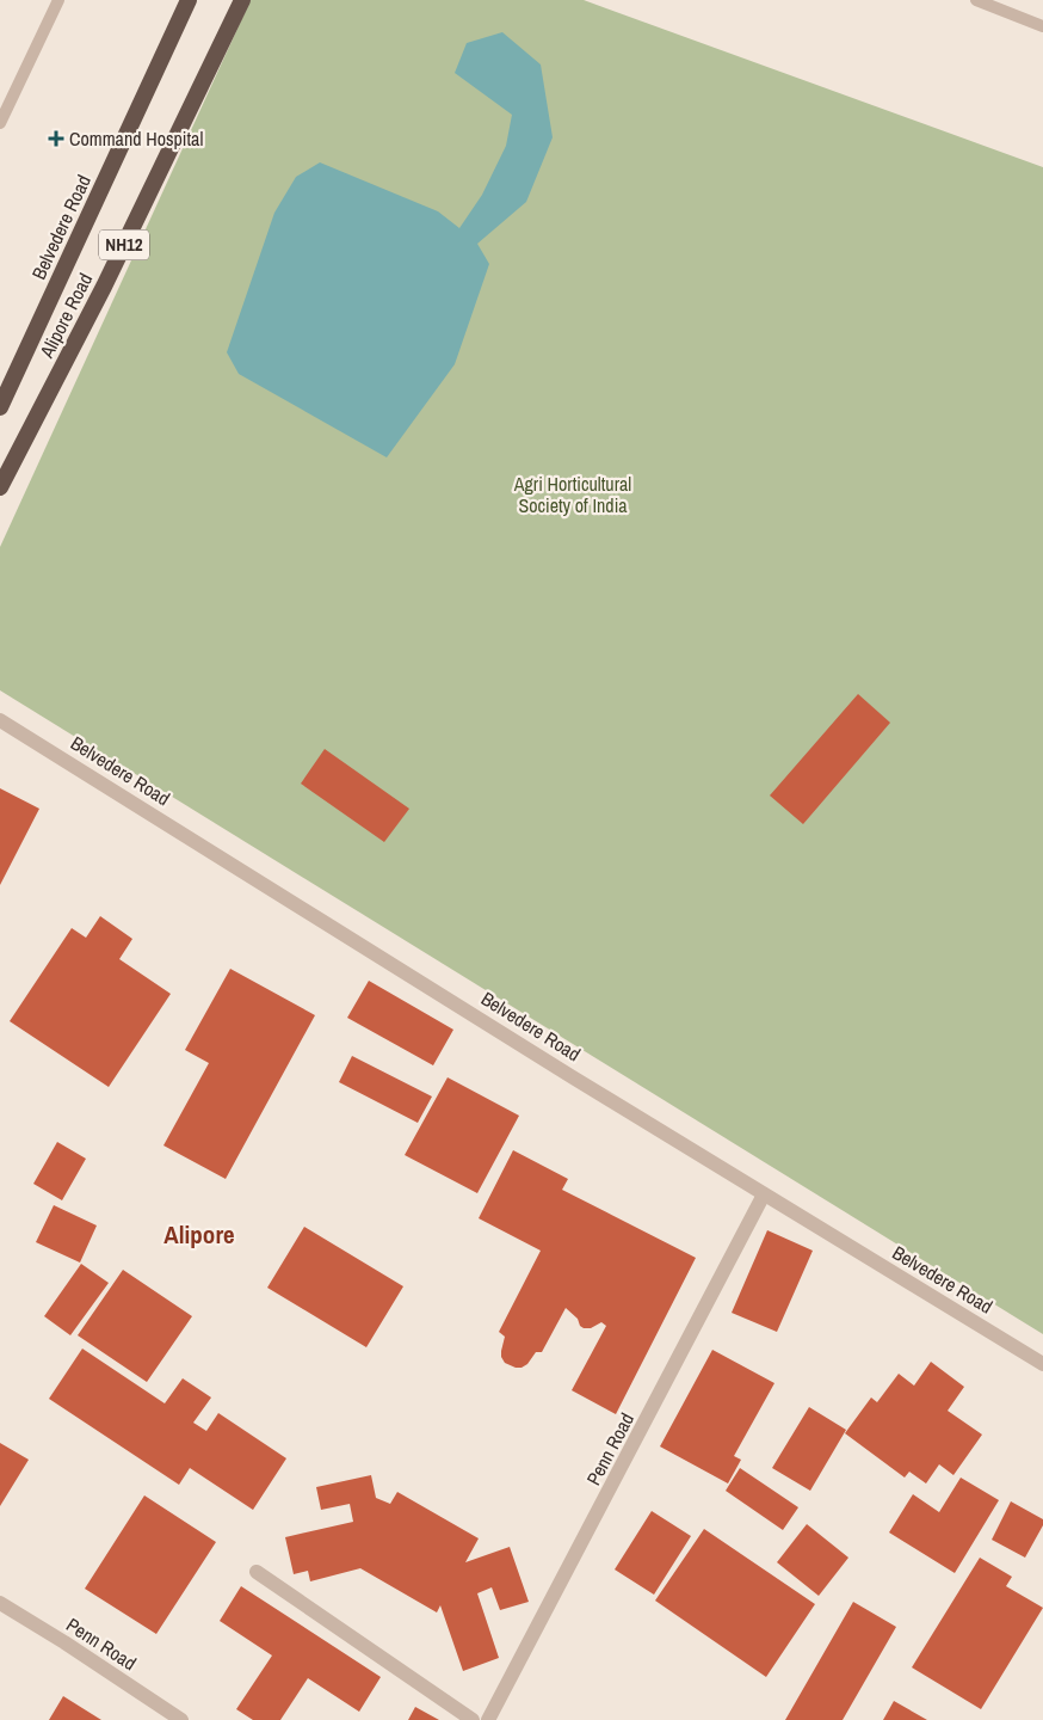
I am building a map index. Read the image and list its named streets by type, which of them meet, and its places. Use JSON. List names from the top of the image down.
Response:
{
  "streets": {
    "highway": ["Belvedere Road", "NH12", "Alipore Road"],
    "street": ["Penn Road"]
  },
  "crossings": [
    ["Belvedere Road", "Penn Road"]
  ],
  "districts": ["Alipore"],
  "parks": ["Agri Horticultural Society of India"],
  "places": {
    "health": ["Command Hospital"]
  }
}
